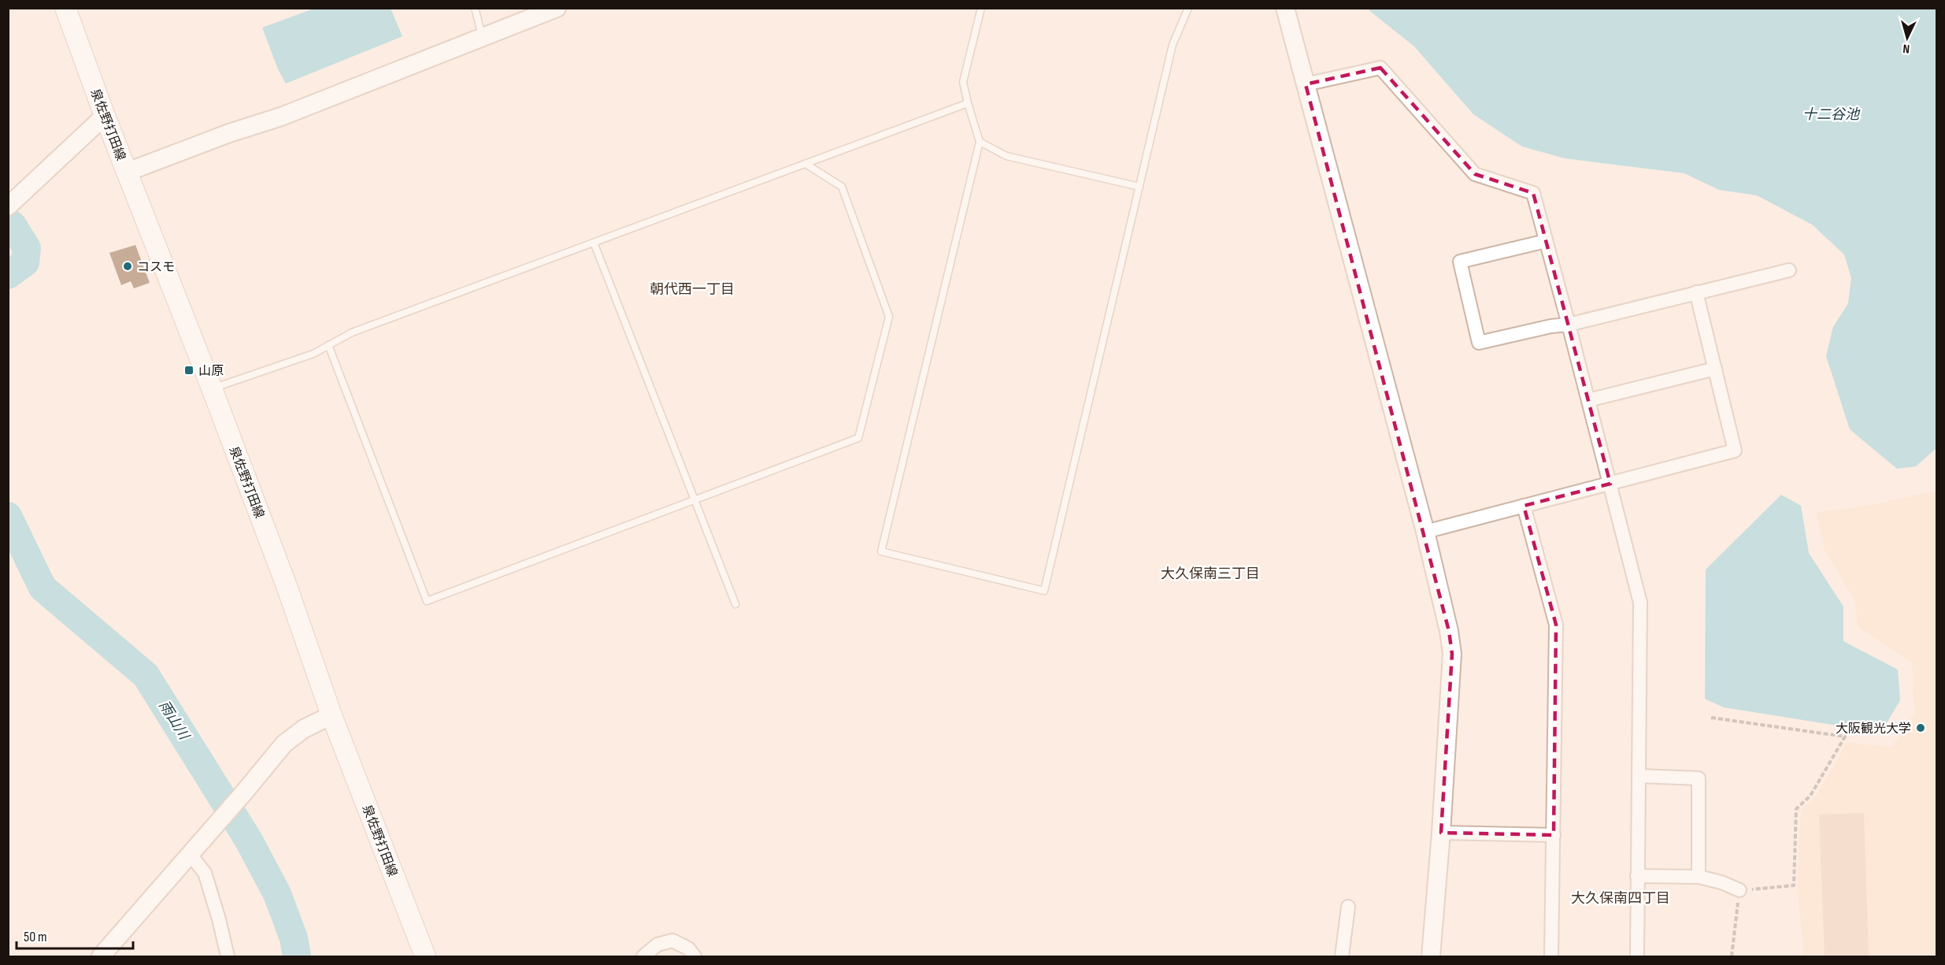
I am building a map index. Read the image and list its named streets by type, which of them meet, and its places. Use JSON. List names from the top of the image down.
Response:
{
  "streets": {
    "main road": ["泉佐野打田線"]
  },
  "districts": ["朝代西一丁目", "大久保南三丁目", "大久保南四丁目"],
  "water": ["十二谷池", "雨山川"],
  "places": {
    "other": ["コスモ", "大阪観光大学"],
    "transit": ["山原"]
  },
  "scale_bar": "50 m",
  "north": "bottom"
}
